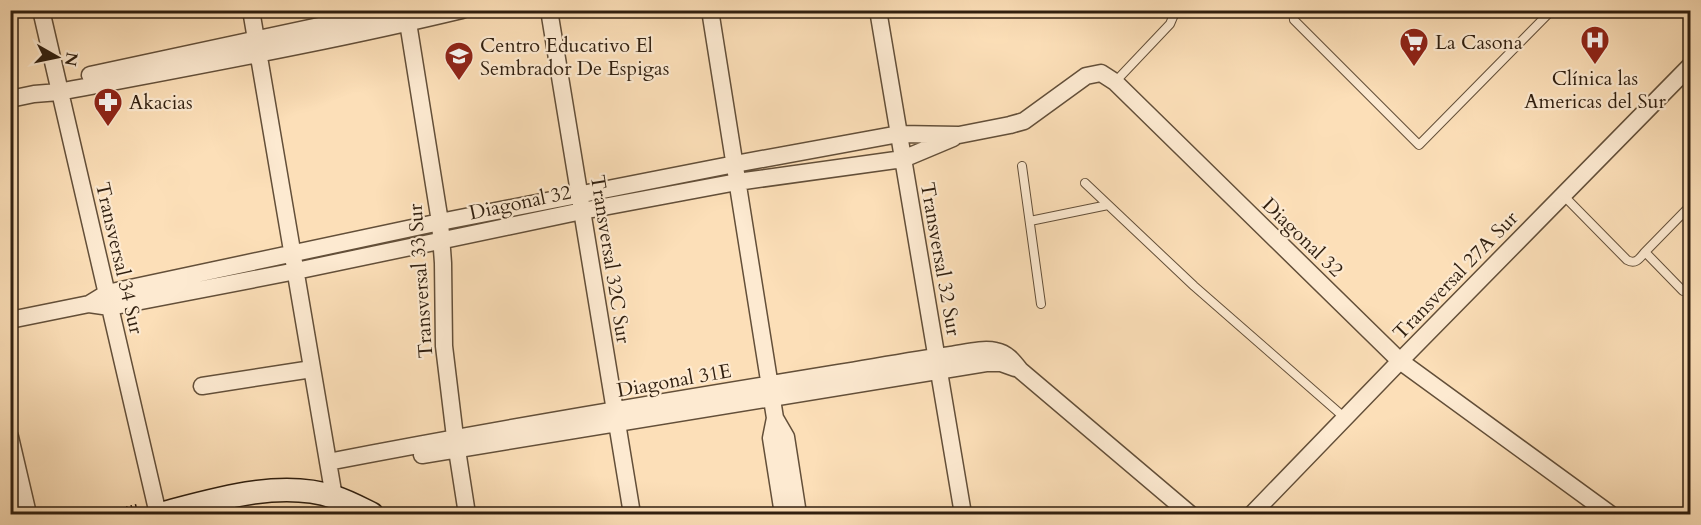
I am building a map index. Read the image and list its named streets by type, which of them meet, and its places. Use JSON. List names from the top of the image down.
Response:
{
  "streets": {
    "street": [
      "Diagonal 32",
      "Transversal 34 Sur",
      "Transversal 32C Sur",
      "Transversal 32 Sur",
      "Transversal 27A Sur",
      "Transversal 33 Sur",
      "Diagonal 31E"
    ]
  },
  "crossings": [
    ["Diagonal 32", "Transversal 34 Sur"],
    ["Diagonal 32", "Transversal 32C Sur"],
    ["Diagonal 32", "Transversal 32 Sur"],
    ["Diagonal 32", "Transversal 27A Sur"],
    ["Diagonal 32", "Transversal 33 Sur"],
    ["Transversal 32C Sur", "Diagonal 31E"],
    ["Transversal 32 Sur", "Diagonal 31E"],
    ["Transversal 33 Sur", "Diagonal 31E"]
  ],
  "places": {
    "hospital": ["Clínica las Americas del Sur"],
    "supermarket": ["La Casona"],
    "school or university": ["Centro Educativo El Sembrador De Espigas"],
    "pharmacy": ["Akacias"]
  },
  "north": "right"
}
